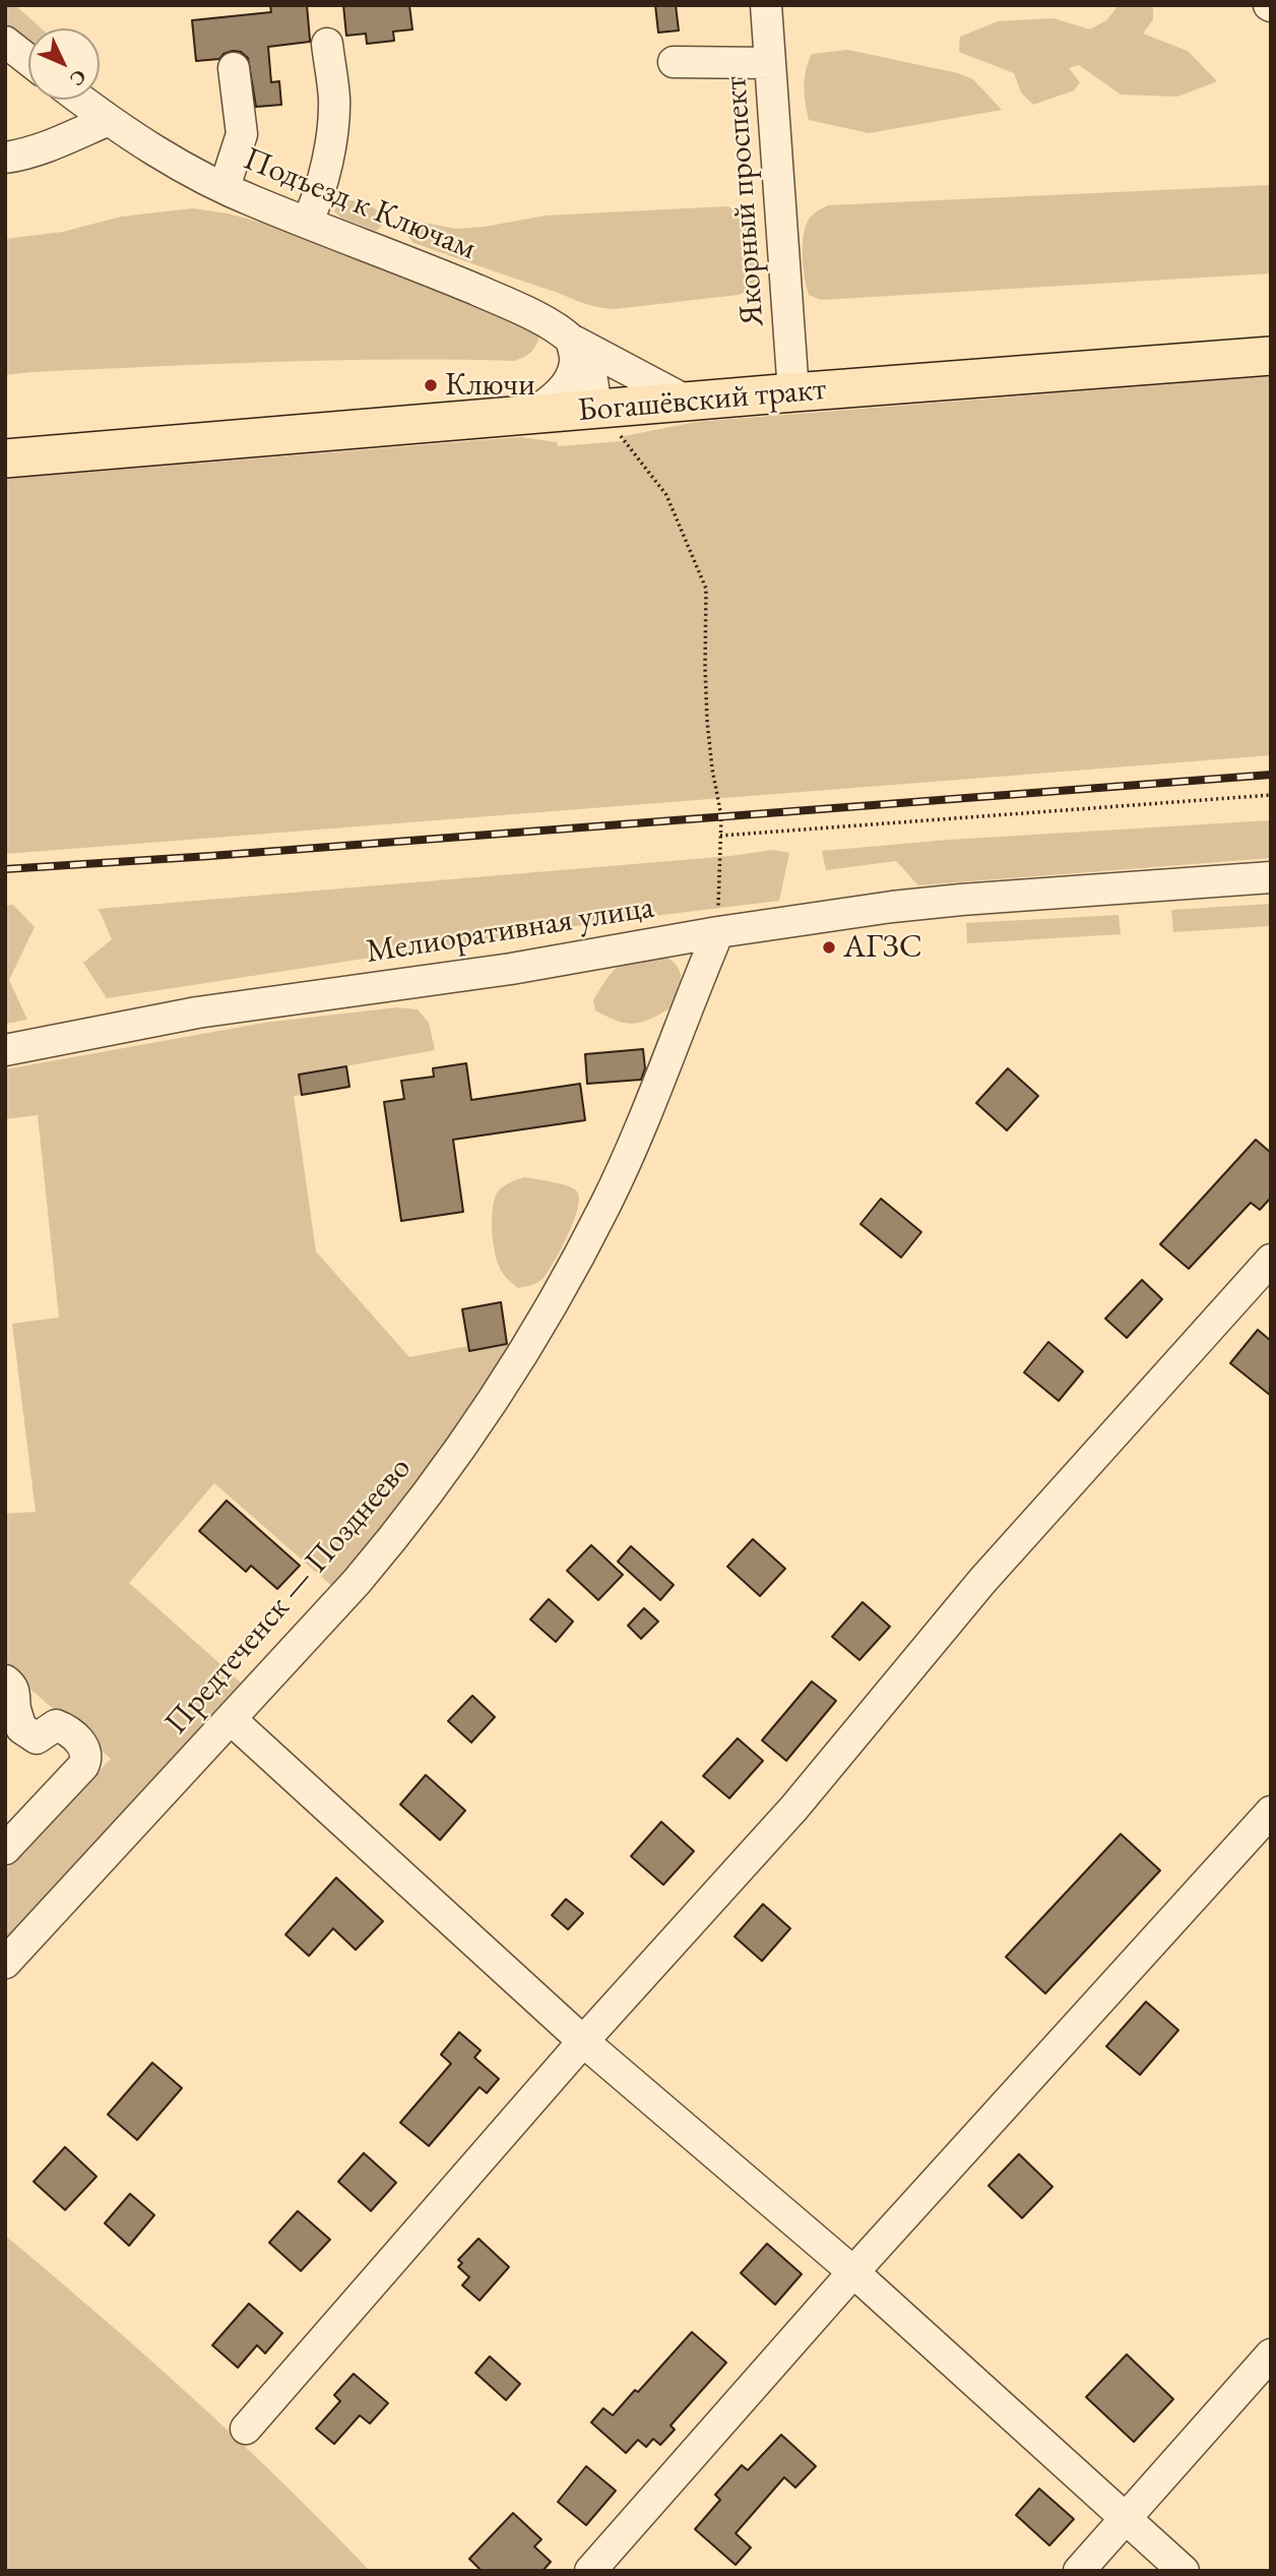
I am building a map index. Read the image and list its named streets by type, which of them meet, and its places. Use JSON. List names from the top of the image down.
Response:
{
  "streets": {
    "main road": ["Богашёвский тракт"],
    "street": [
      "Якорный проспект",
      "Подъезд к Ключам",
      "Мелиоративная улица",
      "Предтеченск — Позднеево"
    ]
  },
  "crossings": [
    ["Якорный проспект", "Богашёвский тракт"],
    ["Подъезд к Ключам", "Богашёвский тракт"],
    ["Мелиоративная улица", "Предтеченск — Позднеево"]
  ],
  "places": ["Ключи", "АГЗС"],
  "north": "bottom right"
}
